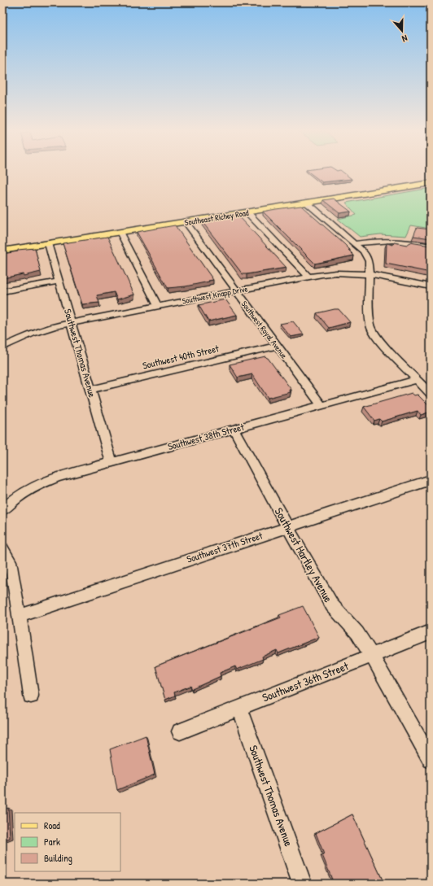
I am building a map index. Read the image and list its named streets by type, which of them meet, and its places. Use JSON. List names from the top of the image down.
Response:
{
  "streets": {
    "main road": ["Southeast Richey Road"],
    "street": [
      "Southwest Knapp Drive",
      "Southwest Royal Avenue",
      "Southwest Thomas Avenue",
      "Southwest 40th Street",
      "Southwest 38th Street",
      "Southwest 37th Street",
      "Southwest Hartley Avenue",
      "Southwest 36th Street"
    ]
  },
  "crossings": [
    ["Southeast Richey Road", "Southwest Royal Avenue"],
    ["Southeast Richey Road", "Southwest Thomas Avenue"],
    ["Southwest Knapp Drive", "Southwest Royal Avenue"],
    ["Southwest Knapp Drive", "Southwest Thomas Avenue"],
    ["Southwest Royal Avenue", "Southwest 40th Street"],
    ["Southwest Royal Avenue", "Southwest 38th Street"],
    ["Southwest Thomas Avenue", "Southwest 40th Street"],
    ["Southwest Thomas Avenue", "Southwest 38th Street"],
    ["Southwest Thomas Avenue", "Southwest 36th Street"],
    ["Southwest 38th Street", "Southwest Hartley Avenue"],
    ["Southwest 37th Street", "Southwest Hartley Avenue"],
    ["Southwest Hartley Avenue", "Southwest 36th Street"]
  ],
  "legend": ["Road", "Park", "Building"],
  "north": "bottom"
}
